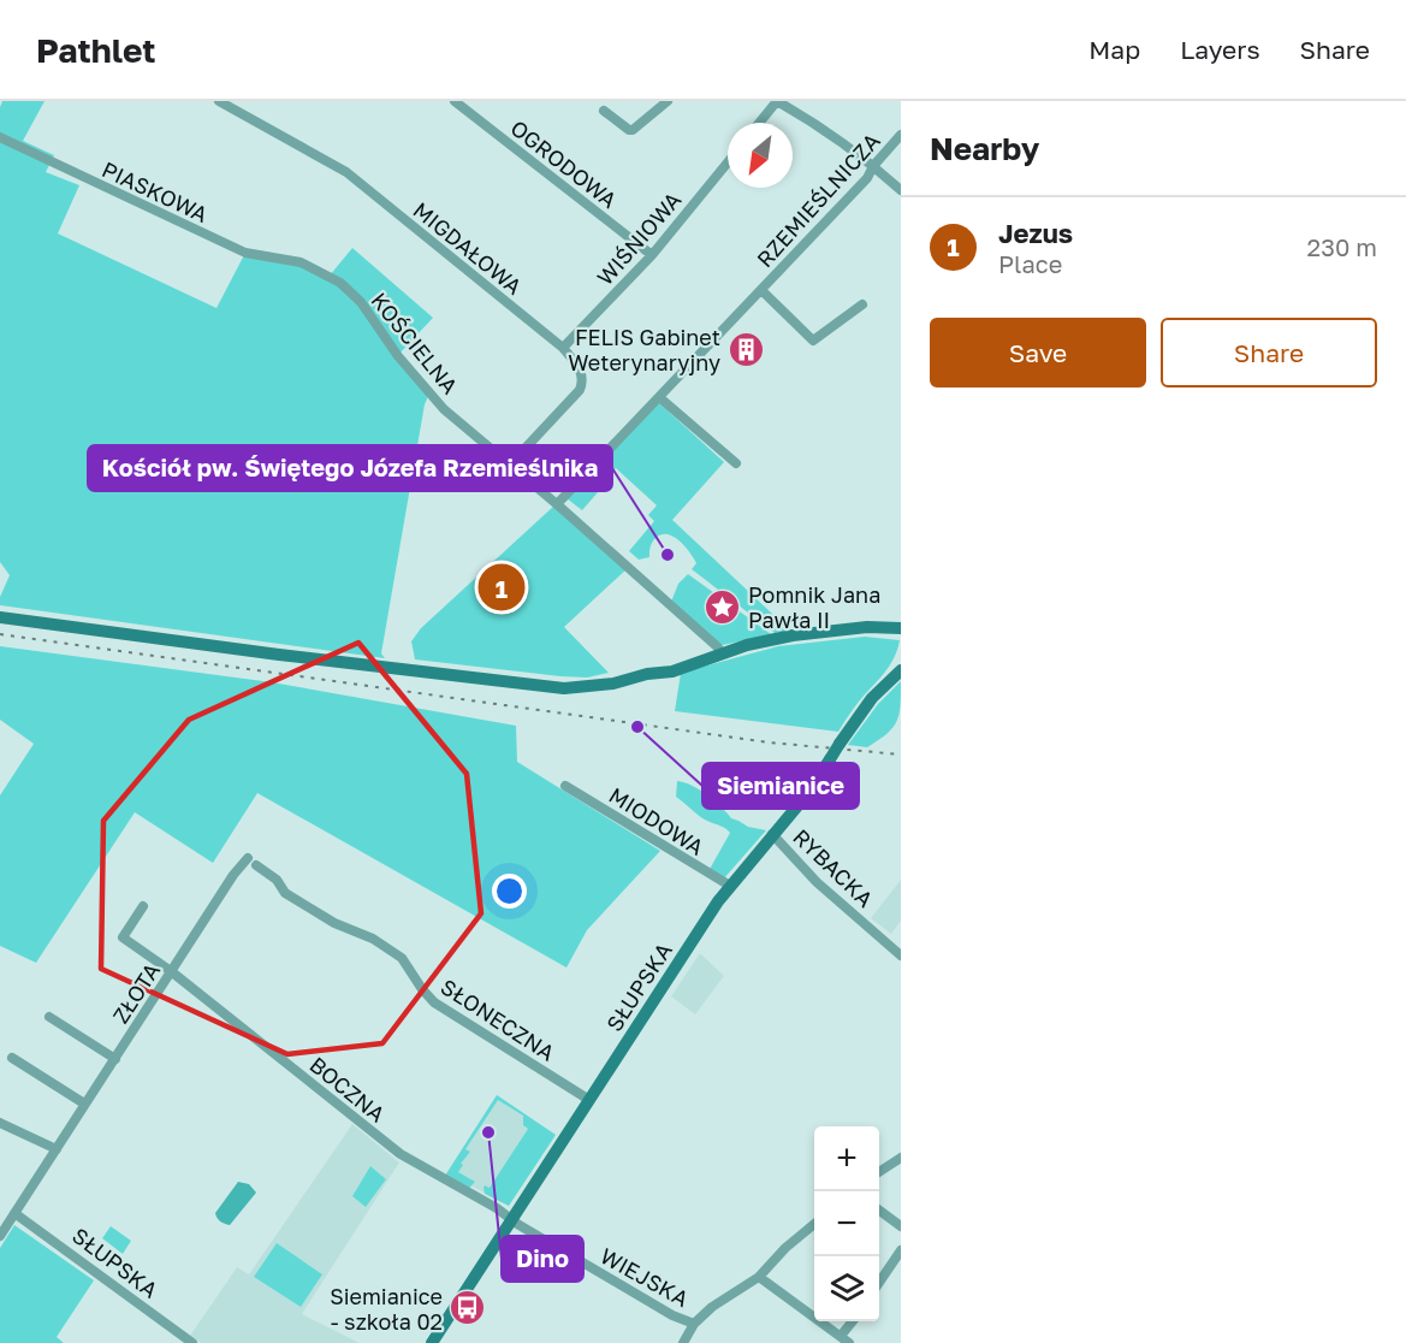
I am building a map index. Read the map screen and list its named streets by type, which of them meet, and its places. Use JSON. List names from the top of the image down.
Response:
{
  "streets": {
    "street": [
      "OGRODOWA",
      "PIASKOWA",
      "RZEMIEŚLNICZA",
      "WIŚNIOWA",
      "MIGDAŁOWA",
      "KOŚCIELNA",
      "MIODOWA",
      "RYBACKA",
      "SŁUPSKA",
      "ZŁOTA",
      "SŁONECZNA",
      "BOCZNA",
      "WIEJSKA"
    ]
  },
  "crossings": [
    ["OGRODOWA", "WIŚNIOWA"],
    ["PIASKOWA", "KOŚCIELNA"],
    ["RZEMIEŚLNICZA", "KOŚCIELNA"],
    ["WIŚNIOWA", "MIGDAŁOWA"],
    ["MIGDAŁOWA", "KOŚCIELNA"],
    ["MIODOWA", "SŁUPSKA"],
    ["RYBACKA", "SŁUPSKA"],
    ["SŁUPSKA", "ZŁOTA"],
    ["SŁUPSKA", "SŁONECZNA"],
    ["SŁUPSKA", "BOCZNA"],
    ["SŁUPSKA", "WIEJSKA"],
    ["ZŁOTA", "BOCZNA"],
    ["BOCZNA", "WIEJSKA"]
  ],
  "places": {
    "building": ["FELIS Gabinet Weterynaryjny"],
    "other": ["Kościół pw. Świętego Józefa Rzemieślnika", "Siemianice", "Dino"],
    "place": ["Pomnik Jana Pawła II"],
    "bus stop": ["Siemianice - szkoła 02"]
  },
  "north": "bottom left",
  "page": {
    "header": "Pathlet",
    "nav": ["Map", "Layers", "Share"],
    "heading": "Nearby",
    "list": [
      {
        "mark": "1",
        "name": "Jezus",
        "note": "Place",
        "value": "230 m"
      }
    ],
    "buttons": ["Save", "Share"],
    "pins": "1",
    "map_buttons": ["+", "−"]
  }
}
